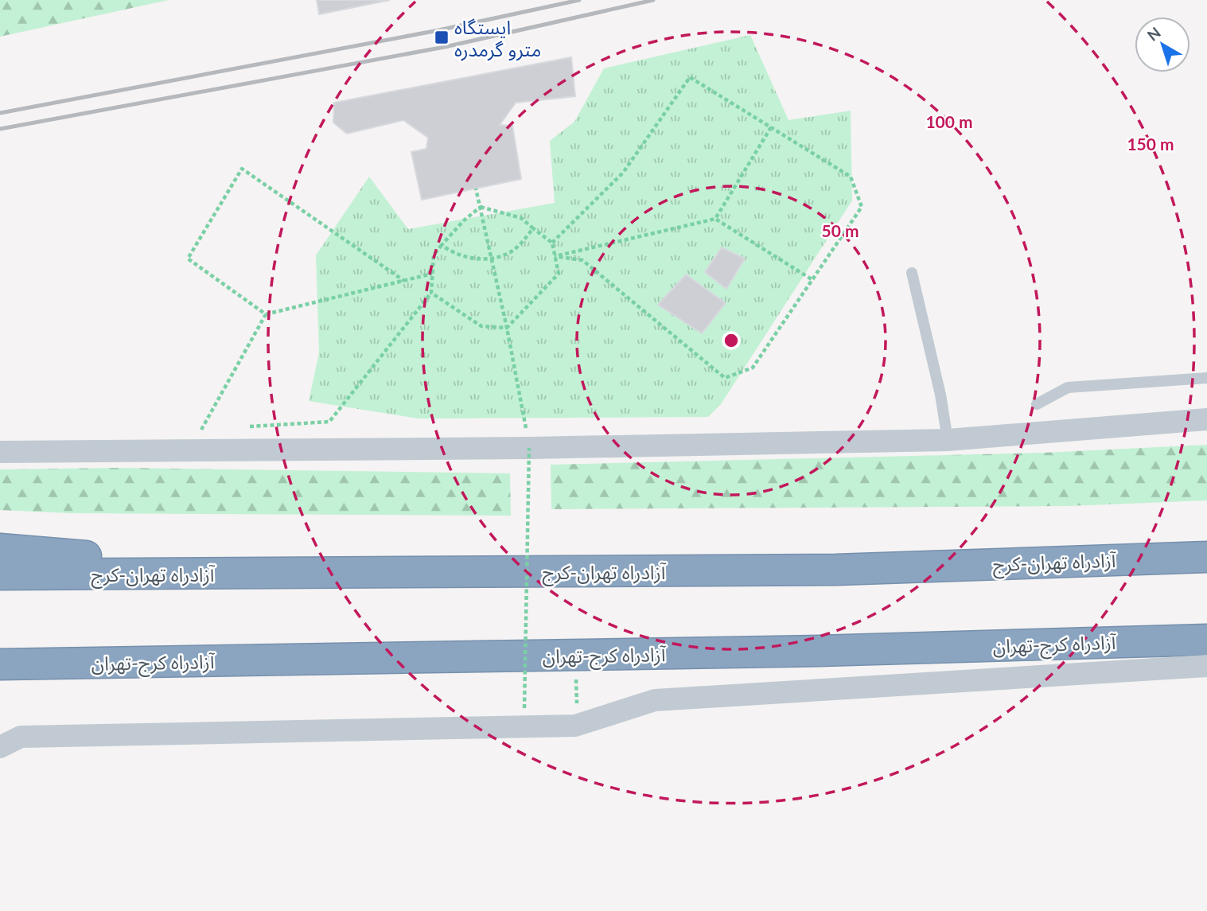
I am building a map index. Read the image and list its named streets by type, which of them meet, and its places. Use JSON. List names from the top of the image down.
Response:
{
  "streets": {
    "highway": ["آزادراه تهران-کرج", "آزادراه کرج-تهران"]
  },
  "places": {
    "transit": ["ایستگاه مترو گرمدره"]
  },
  "north": "top left",
  "rings": ["100 m", "150 m", "50 m"]
}
